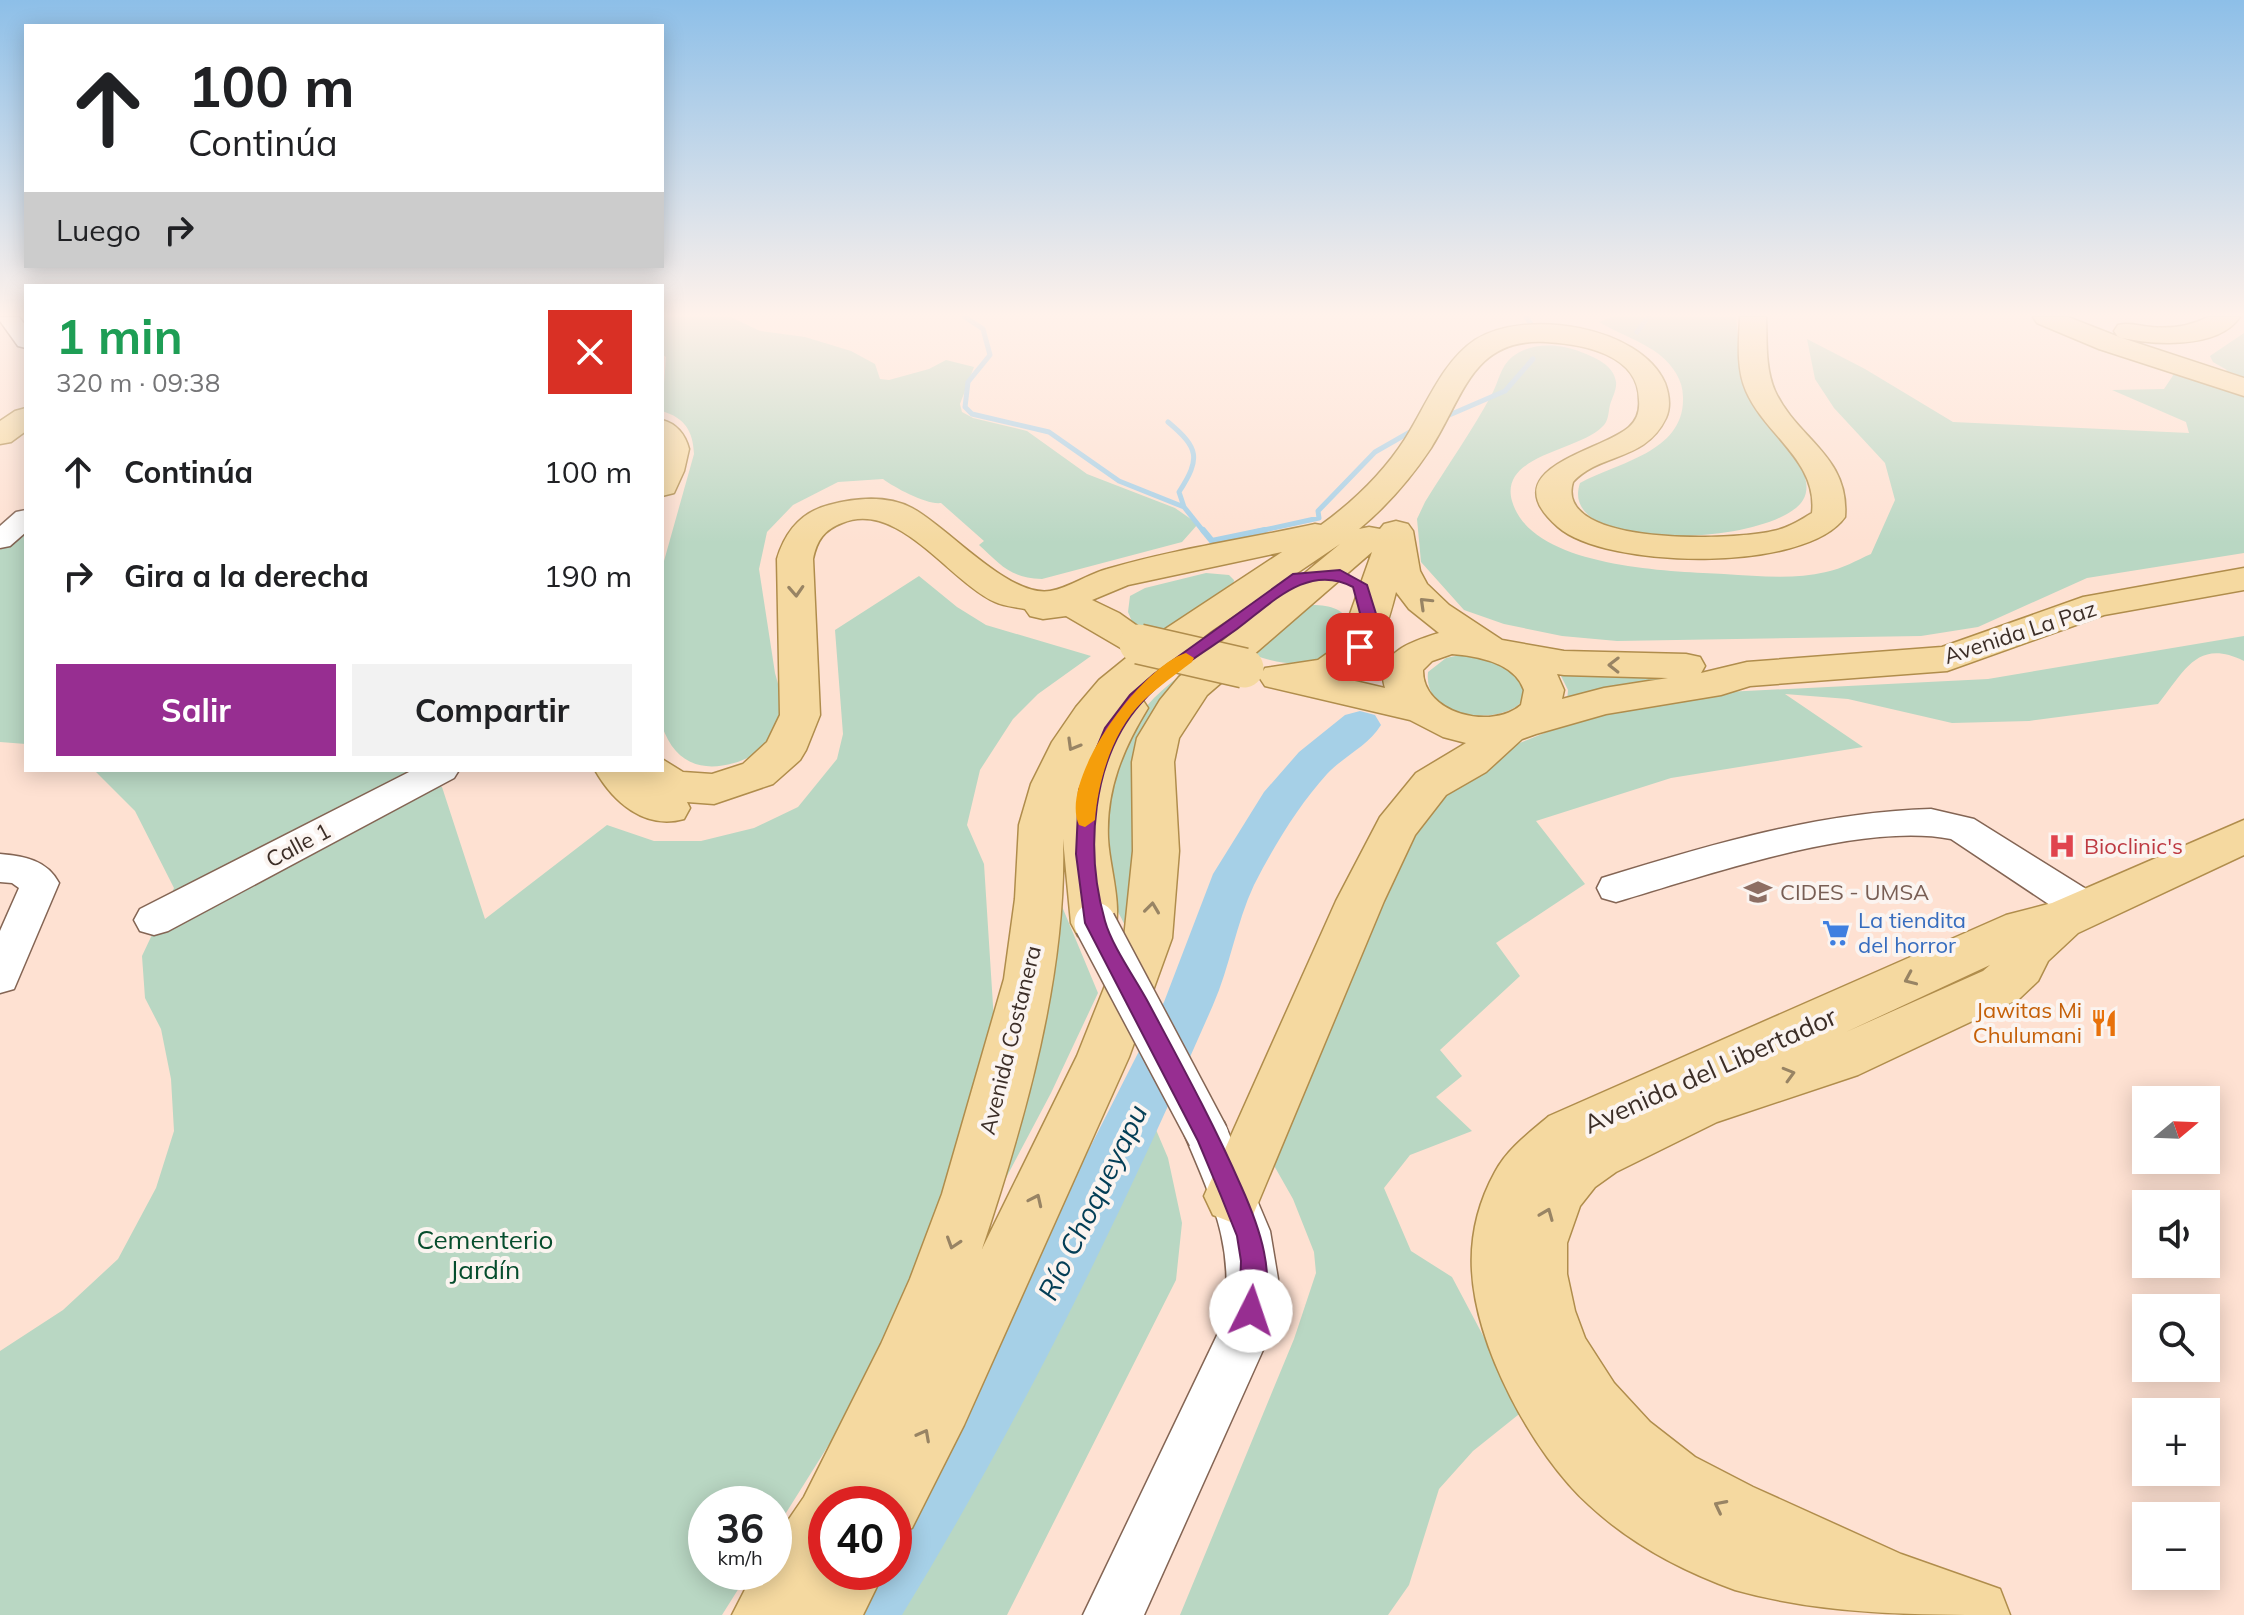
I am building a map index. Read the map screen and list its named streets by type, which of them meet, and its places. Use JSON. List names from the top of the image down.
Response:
{
  "streets": {
    "main road": ["Avenida La Paz", "Avenida Costanera", "Avenida del Libertador"],
    "street": ["Calle 1"]
  },
  "water": ["Río Choqueyapu"],
  "parks": ["Cementerio Jardín"],
  "places": {
    "hospital": ["Bioclinic's"],
    "school or university": ["CIDES - UMSA"],
    "supermarket": ["La tiendita del horror"],
    "restaurant": ["Jawitas Mi Chulumani"]
  },
  "north": "right",
  "page": {
    "turn": ["100 m", "Continúa"],
    "then": "Luego",
    "heading": ["1 min", "320 m · 09:38"],
    "list": [
      {
        "name": "Continúa",
        "value": "100 m"
      },
      {
        "name": "Gira a la derecha",
        "value": "190 m"
      }
    ],
    "buttons": ["Salir", "Compartir"],
    "map_buttons": ["+", "−"],
    "speed": "36 km/h",
    "limit": "40"
  }
}
